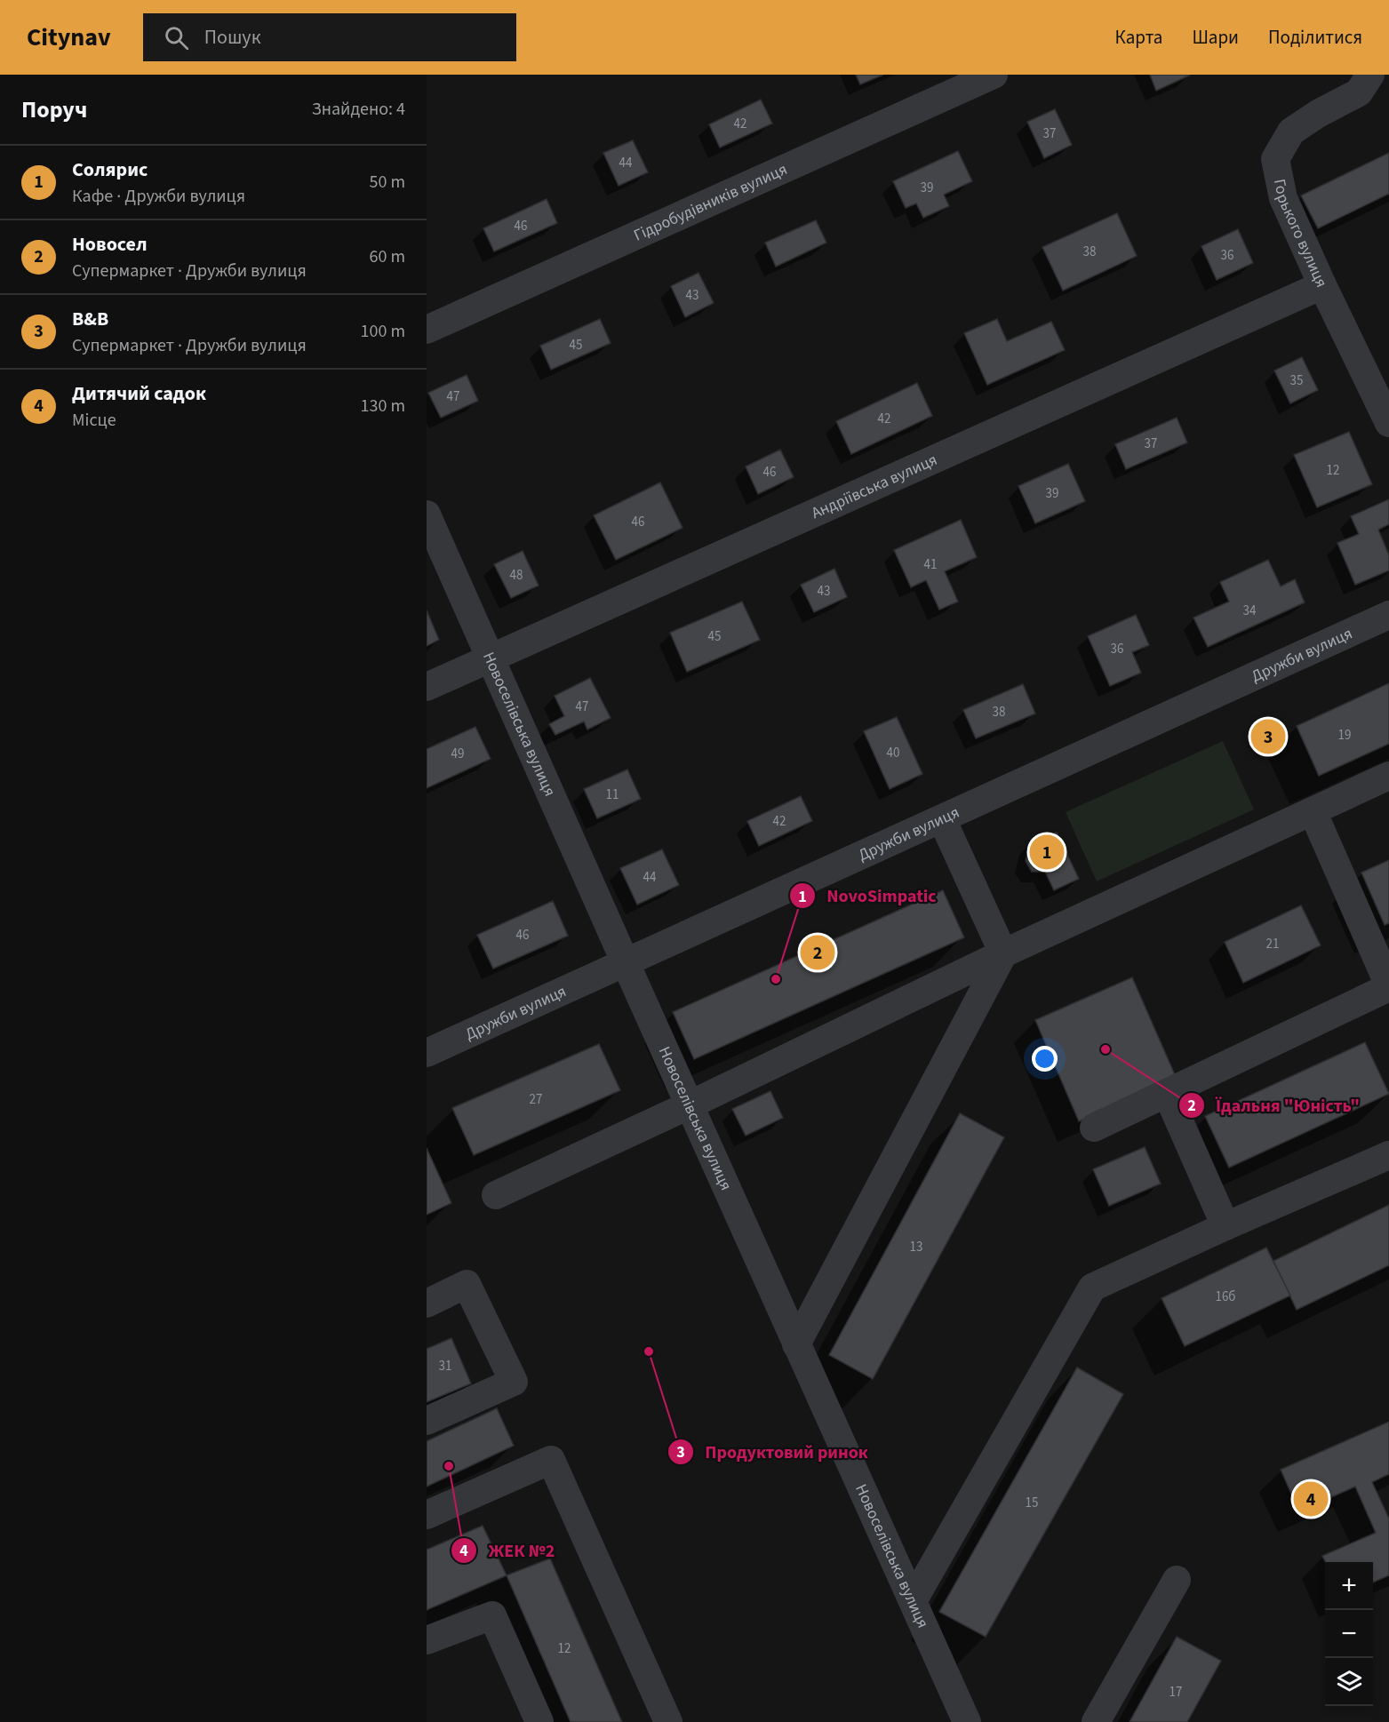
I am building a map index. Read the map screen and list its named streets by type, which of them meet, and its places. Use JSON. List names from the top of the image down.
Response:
{
  "streets": {
    "street": [
      "Гідробудівників вулиця",
      "Горького вулиця",
      "Андріївська вулиця",
      "Дружби вулиця",
      "Новоселівська вулиця"
    ]
  },
  "crossings": [
    ["Горького вулиця", "Андріївська вулиця"],
    ["Андріївська вулиця", "Новоселівська вулиця"],
    ["Дружби вулиця", "Новоселівська вулиця"]
  ],
  "places": [
    "NovoSimpatic",
    "Їдальня \"Юність\"",
    "Продуктовий ринок",
    "ЖЕК №2"
  ],
  "house_numbers": [
    "42",
    "37",
    "44",
    "39",
    "46",
    "38",
    "36",
    "43",
    "45",
    "35",
    "47",
    "42",
    "37",
    "12",
    "46",
    "39",
    "46",
    "41",
    "48",
    "43",
    "34",
    "45",
    "36",
    "47",
    "38",
    "19",
    "40",
    "49",
    "11",
    "42",
    "44",
    "46",
    "21",
    "27",
    "13",
    "16б",
    "31",
    "15",
    "12",
    "17"
  ],
  "page": {
    "header": "Citynav",
    "search": "Пошук",
    "nav": ["Карта", "Шари", "Поділитися"],
    "heading": ["Поруч", "Знайдено: 4"],
    "list": [
      {
        "mark": "1",
        "name": "Солярис",
        "note": "Кафе · Дружби вулиця",
        "value": "50 m"
      },
      {
        "mark": "2",
        "name": "Новосел",
        "note": "Супермаркет · Дружби вулиця",
        "value": "60 m"
      },
      {
        "mark": "3",
        "name": "В&В",
        "note": "Супермаркет · Дружби вулиця",
        "value": "100 m"
      },
      {
        "mark": "4",
        "name": "Дитячий садок",
        "note": "Місце",
        "value": "130 m"
      }
    ],
    "pins": [
      "3",
      "1",
      "2",
      "4"
    ],
    "map_buttons": ["+", "−"]
  }
}
